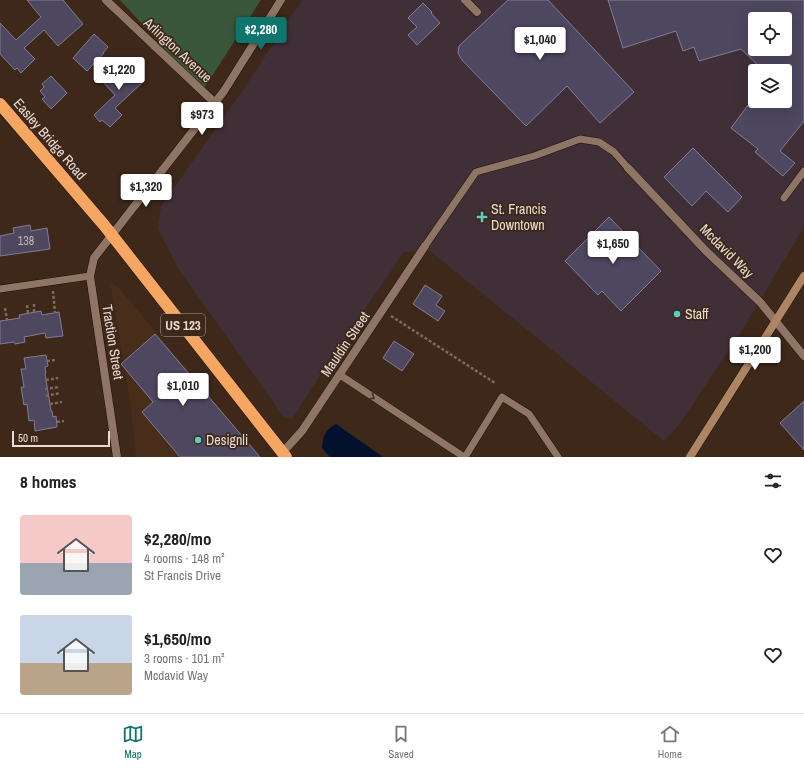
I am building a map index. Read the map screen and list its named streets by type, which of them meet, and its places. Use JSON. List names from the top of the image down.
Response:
{
  "streets": {
    "highway": ["Easley Bridge Road", "US 123"],
    "street": [
      "Arlington Avenue",
      "Mcdavid Way",
      "Traction Street",
      "Mauldin Street"
    ]
  },
  "crossings": [
    ["Arlington Avenue", "Traction Street"],
    ["Easley Bridge Road", "Traction Street"],
    ["Easley Bridge Road", "Mauldin Street"]
  ],
  "places": {
    "health": ["St. Francis Downtown"],
    "other": ["Staff", "Designli"]
  },
  "house_numbers": ["138"],
  "scale_bar": "50 m",
  "page": {
    "price": [
      "$2,280",
      "$1,040",
      "$1,220",
      "$973",
      "$1,320",
      "$1,650",
      "$1,200",
      "$1,010"
    ],
    "scale": "50 m",
    "heading": "8 homes",
    "list": [
      {
        "name": "$2,280/mo",
        "note": "4 rooms · 148 m² · St Francis Drive"
      },
      {
        "name": "$1,650/mo",
        "note": "3 rooms · 101 m² · Mcdavid Way"
      }
    ],
    "tabs": ["Map", "Saved", "Home"]
  }
}
